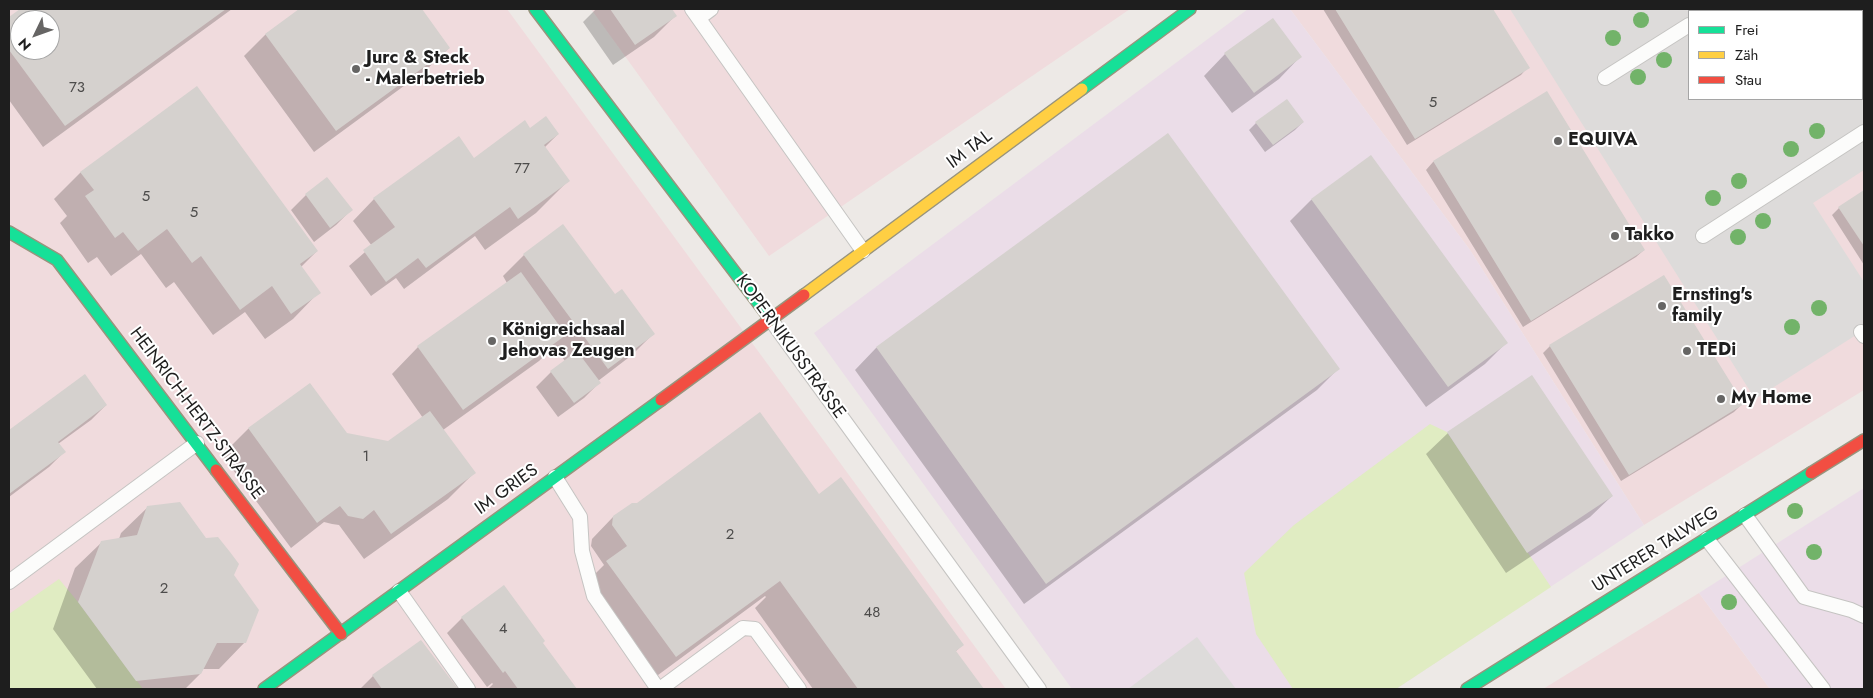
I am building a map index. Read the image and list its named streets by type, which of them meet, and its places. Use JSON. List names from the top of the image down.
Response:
{
  "streets": {
    "street": [
      "IM TAL",
      "KOPERNIKUSSTRASSE",
      "HEINRICH-HERTZ-STRASSE",
      "IM GRIES",
      "UNTERER TALWEG"
    ]
  },
  "crossings": [
    ["IM TAL", "KOPERNIKUSSTRASSE"],
    ["IM TAL", "IM GRIES"],
    ["KOPERNIKUSSTRASSE", "IM GRIES"],
    ["HEINRICH-HERTZ-STRASSE", "IM GRIES"]
  ],
  "places": [
    "Jurc & Steck - Malerbetrieb",
    "EQUIVA",
    "Takko",
    "Ernsting's family",
    "Königreichsaal Jehovas Zeugen",
    "TEDi",
    "My Home"
  ],
  "house_numbers": [
    "73",
    "5",
    "77",
    "5",
    "5",
    "1",
    "2",
    "2",
    "48",
    "4"
  ],
  "legend": ["Frei", "Zäh", "Stau"],
  "north": "bottom left"
}
